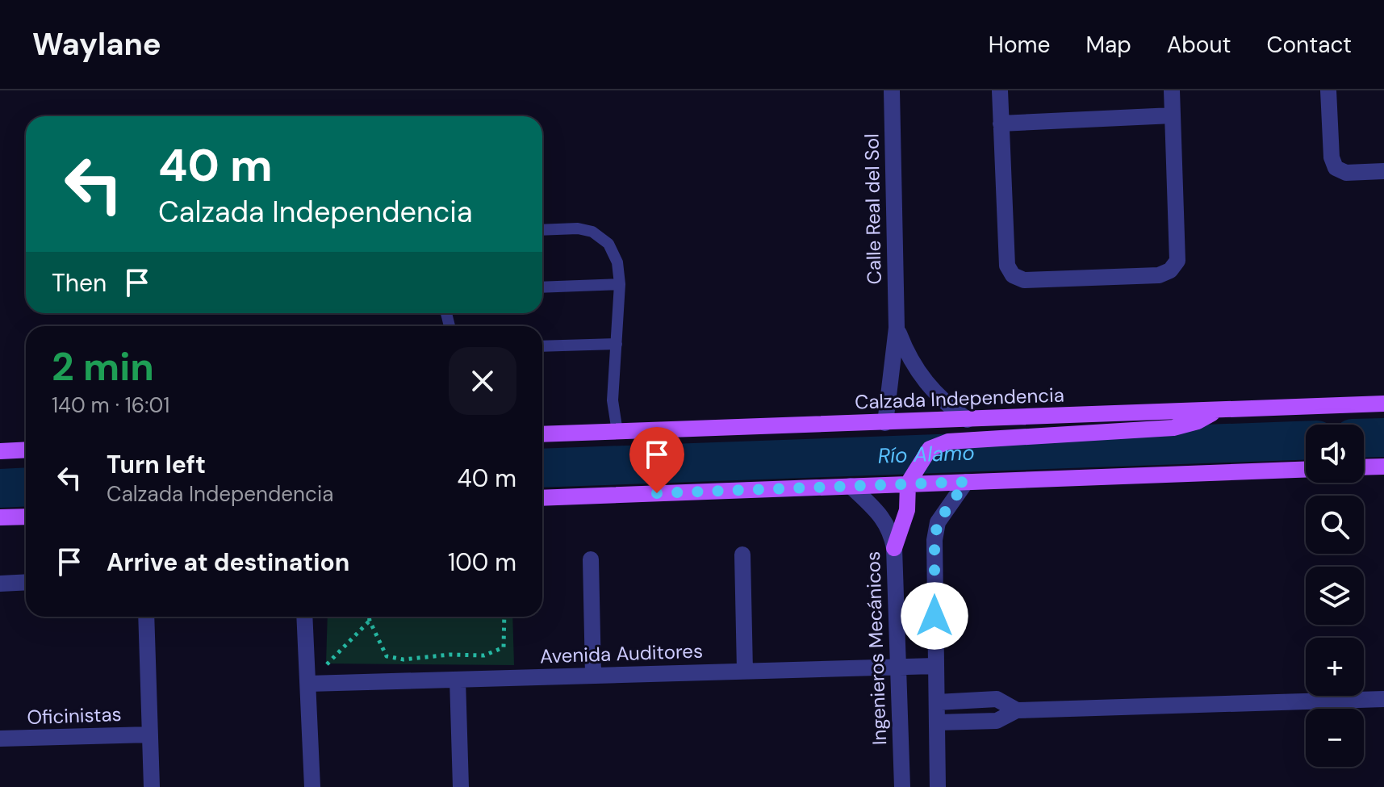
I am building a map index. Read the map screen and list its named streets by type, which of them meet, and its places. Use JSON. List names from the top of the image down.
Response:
{
  "streets": {
    "main road": ["Calzada Independencia"],
    "street": [
      "Calle Real del Sol",
      "Ingenieros Mecánicos",
      "Avenida Auditores",
      "Oficinistas"
    ]
  },
  "crossings": [
    ["Calle Real del Sol", "Calzada Independencia"],
    ["Ingenieros Mecánicos", "Avenida Auditores"]
  ],
  "water": ["Río Alamo"],
  "page": {
    "header": "Waylane",
    "nav": [
      "Home",
      "Map",
      "About",
      "Contact"
    ],
    "turn": ["40 m", "Calzada Independencia"],
    "then": "Then",
    "heading": ["2 min", "140 m · 16:01"],
    "map_buttons": ["+", "−"],
    "list": [
      {
        "name": "Turn left",
        "note": "Calzada Independencia",
        "value": "40 m"
      },
      {
        "name": "Arrive at destination",
        "value": "100 m"
      }
    ]
  }
}
